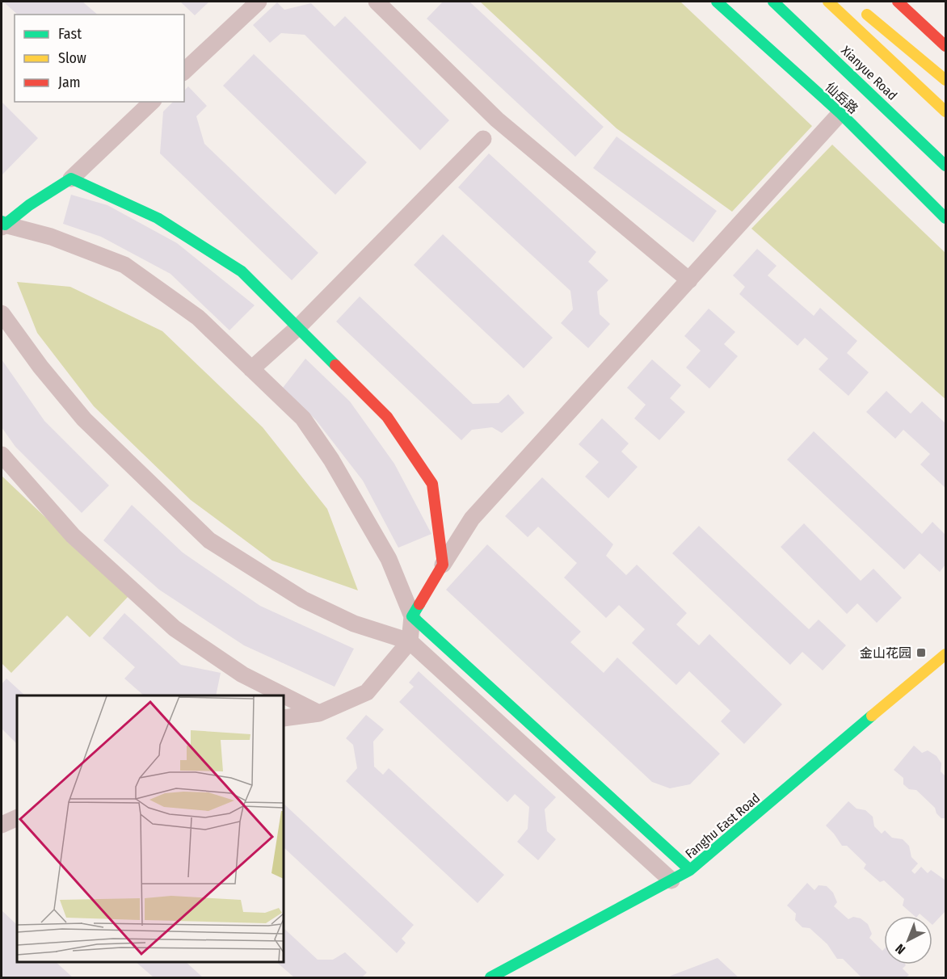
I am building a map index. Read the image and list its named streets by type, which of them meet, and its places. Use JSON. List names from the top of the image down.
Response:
{
  "streets": {
    "main road": ["Xianyue Road", "仙岳路", "Fanghu East Road"]
  },
  "places": {
    "transit": ["金山花园"]
  },
  "legend": ["Fast", "Slow", "Jam"],
  "north": "bottom left"
}
